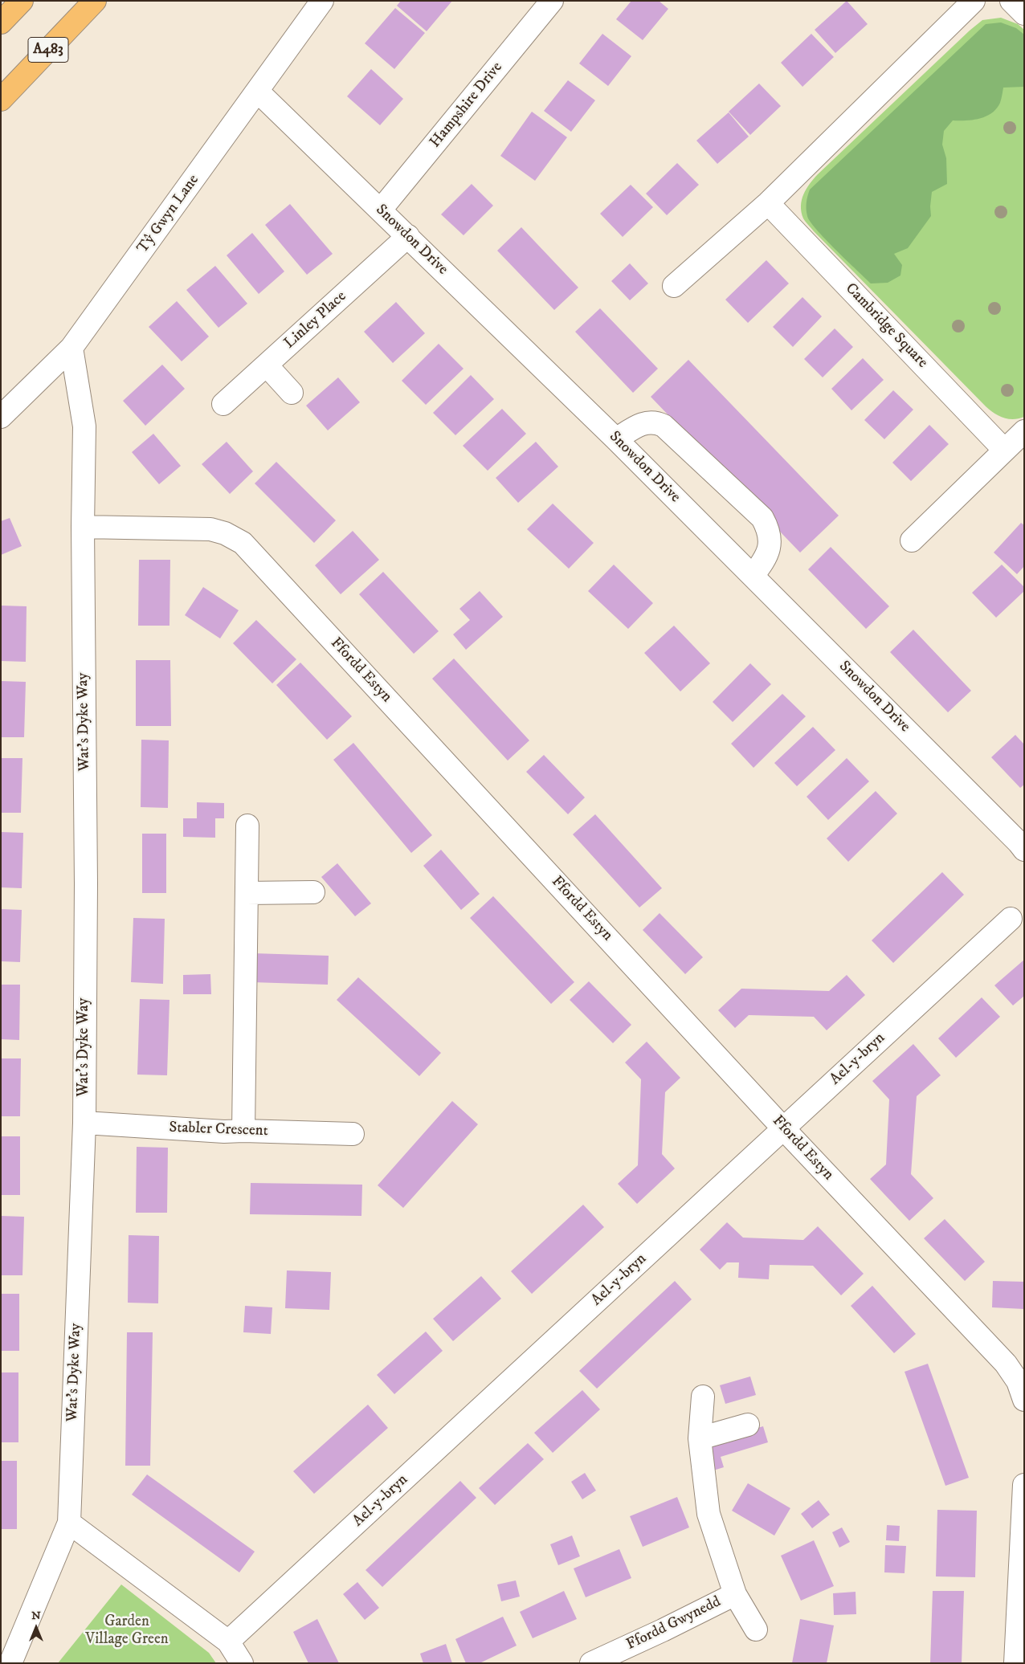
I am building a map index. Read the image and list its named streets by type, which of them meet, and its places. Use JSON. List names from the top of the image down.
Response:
{
  "streets": {
    "highway": ["A483"],
    "street": [
      "Hampshire Drive",
      "Tŷ Gwyn Lane",
      "Snowdon Drive",
      "Linley Place",
      "Cambridge Square",
      "Ffordd Estyn",
      "Wat's Dyke Way",
      "Ael-y-bryn",
      "Stabler Crescent",
      "Ffordd Gwynedd"
    ]
  },
  "crossings": [
    ["Hampshire Drive", "Snowdon Drive"],
    ["Tŷ Gwyn Lane", "Snowdon Drive"],
    ["Tŷ Gwyn Lane", "Wat's Dyke Way"],
    ["Snowdon Drive", "Linley Place"],
    ["Ffordd Estyn", "Wat's Dyke Way"],
    ["Ffordd Estyn", "Ael-y-bryn"],
    ["Wat's Dyke Way", "Stabler Crescent"]
  ],
  "parks": ["Garden Village Green"],
  "north": "top"
}
